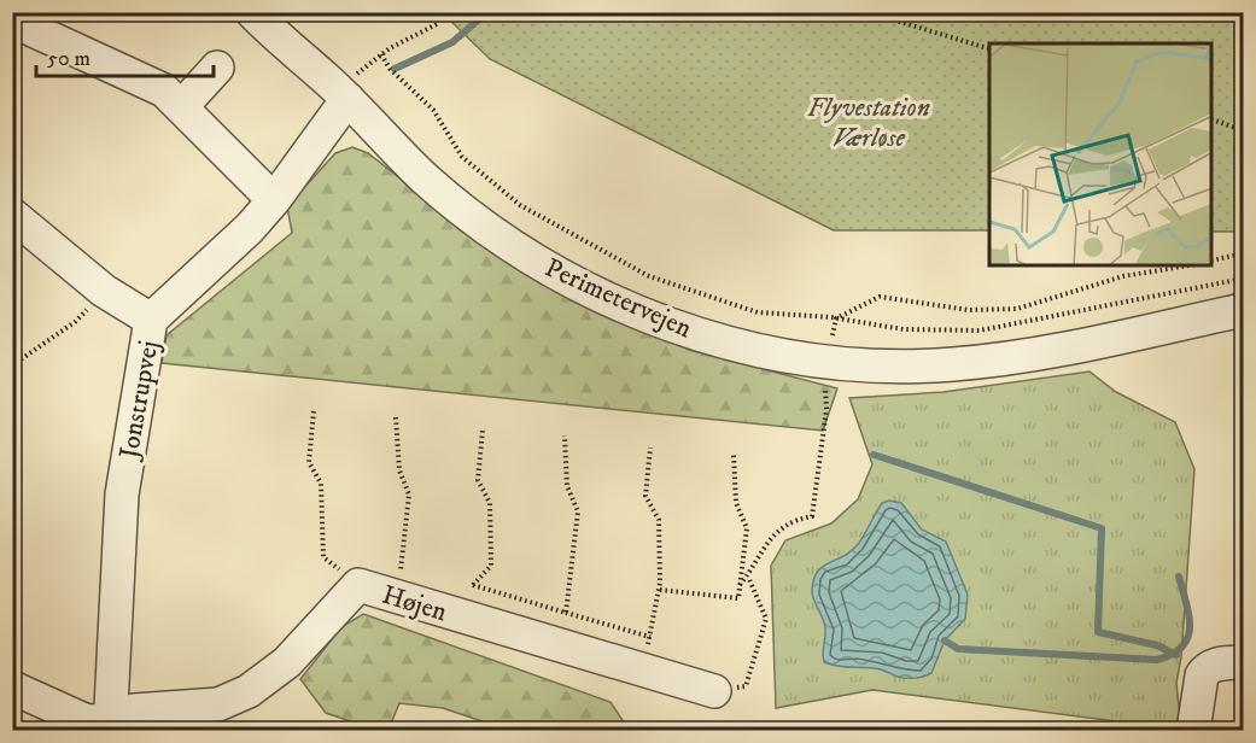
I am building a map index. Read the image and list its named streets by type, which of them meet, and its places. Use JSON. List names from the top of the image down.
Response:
{
  "streets": {
    "street": ["Perimetervejen", "Jonstrupvej", "Højen"]
  },
  "crossings": [
    ["Perimetervejen", "Jonstrupvej"],
    ["Jonstrupvej", "Højen"]
  ],
  "parks": ["Flyvestation Værløse"],
  "scale_bar": "50 m"
}
